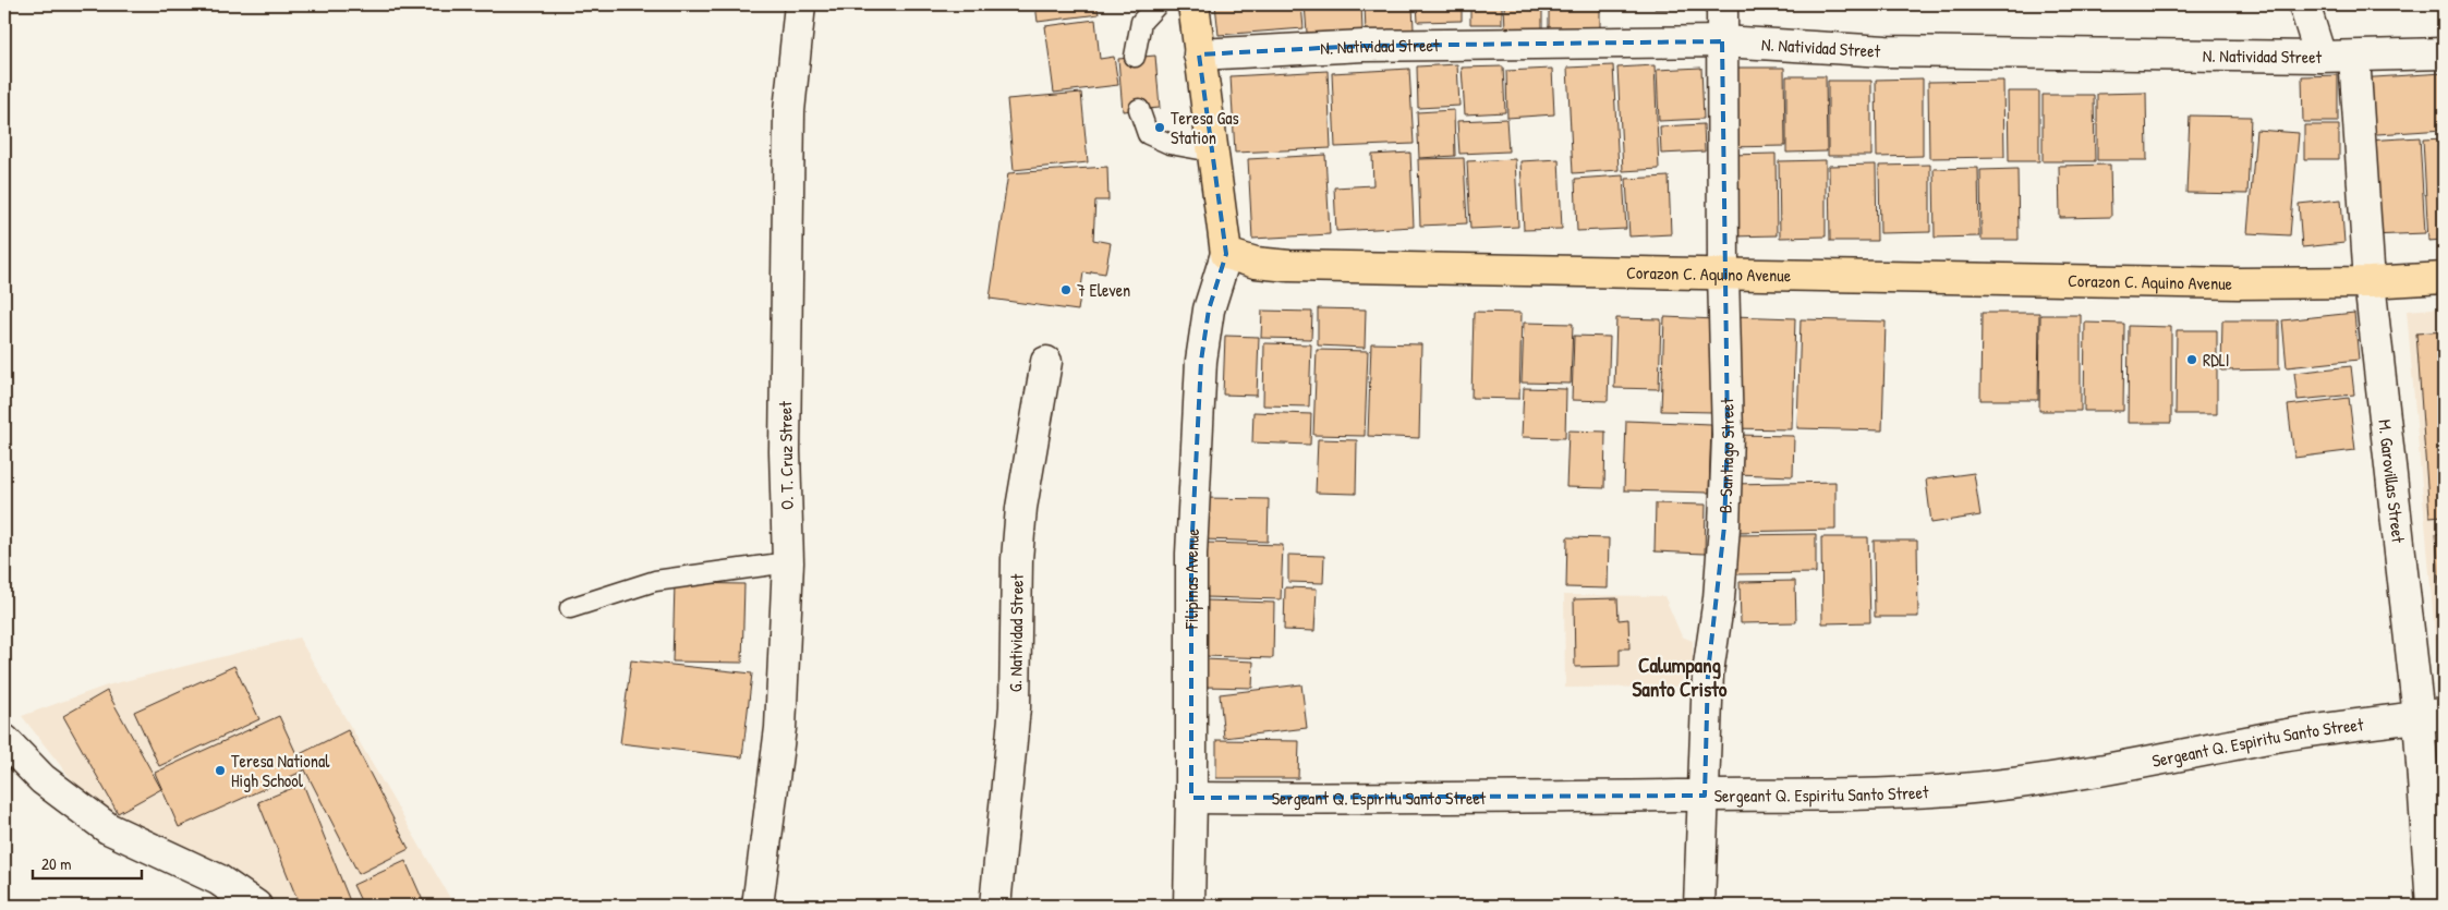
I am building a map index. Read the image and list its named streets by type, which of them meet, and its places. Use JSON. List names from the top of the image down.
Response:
{
  "streets": {
    "main road": ["Corazon C. Aquino Avenue"],
    "street": [
      "N. Natividad Street",
      "O. T. Cruz Street",
      "B. Santiago Street",
      "M. Garovillas Street",
      "Filipinas Avenue",
      "G. Natividad Street",
      "Sergeant Q. Espiritu Santo Street"
    ]
  },
  "crossings": [
    ["N. Natividad Street", "B. Santiago Street"],
    ["N. Natividad Street", "M. Garovillas Street"],
    ["Corazon C. Aquino Avenue", "B. Santiago Street"],
    ["Corazon C. Aquino Avenue", "M. Garovillas Street"],
    ["Corazon C. Aquino Avenue", "Filipinas Avenue"],
    ["B. Santiago Street", "Sergeant Q. Espiritu Santo Street"],
    ["M. Garovillas Street", "Sergeant Q. Espiritu Santo Street"],
    ["Filipinas Avenue", "Sergeant Q. Espiritu Santo Street"]
  ],
  "districts": ["Calumpang Santo Cristo"],
  "places": [
    "Teresa Gas Station",
    "7 Eleven",
    "RDLI",
    "Teresa National High School"
  ],
  "scale_bar": "20 m"
}
